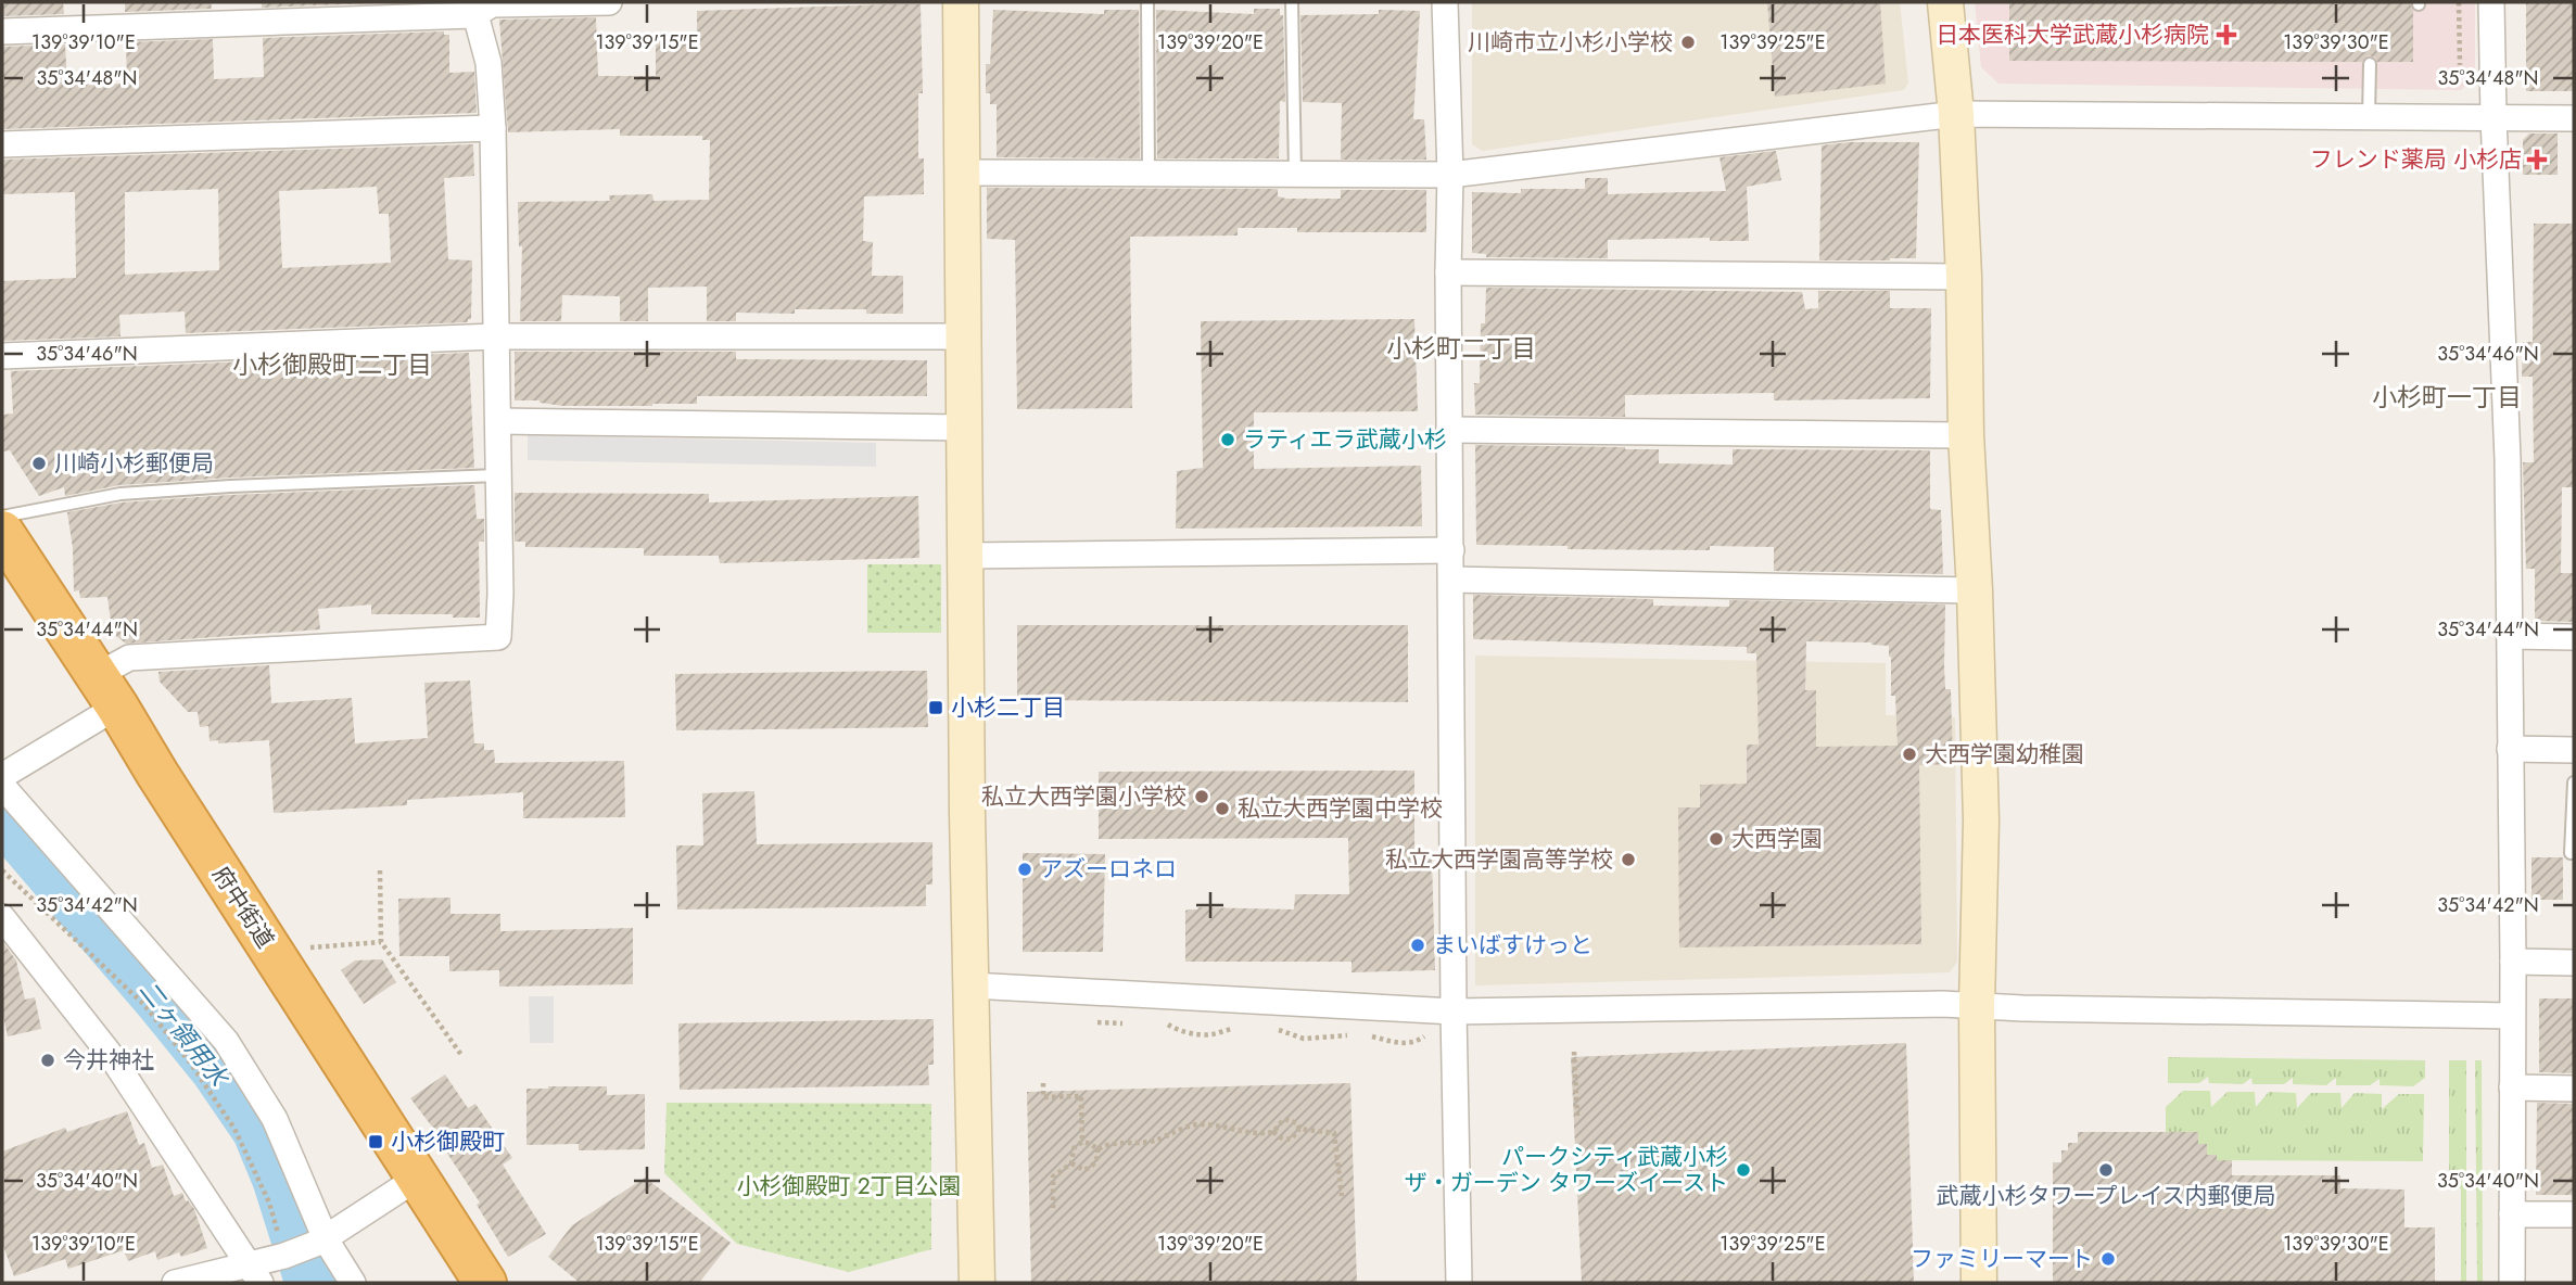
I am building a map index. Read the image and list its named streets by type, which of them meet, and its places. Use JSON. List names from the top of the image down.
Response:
{
  "streets": {
    "highway": ["府中街道"]
  },
  "districts": ["小杉町二丁目", "小杉御殿町二丁目", "小杉町一丁目"],
  "water": ["二ヶ領用水"],
  "parks": ["小杉御殿町 2丁目公園"],
  "places": {
    "health": ["日本医科大学武蔵小杉病院", "フレンド薬局 小杉店"],
    "other": [
      "川崎市立小杉小学校",
      "ラティエラ武蔵小杉",
      "川崎小杉郵便局",
      "大西学園幼稚園",
      "私立大西学園小学校",
      "私立大西学園中学校",
      "大西学園",
      "私立大西学園高等学校",
      "アズーロネロ",
      "まいばすけっと",
      "今井神社",
      "パークシティ武蔵小杉 ザ・ガーデン タワーズイースト",
      "武蔵小杉タワープレイス内郵便局",
      "ファミリーマート"
    ],
    "transit": ["小杉二丁目", "小杉御殿町"]
  },
  "coordinates": [
    "139°39'10\"E",
    "139°39'15\"E",
    "139°39'20\"E",
    "139°39'25\"E",
    "139°39'30\"E",
    "35°34'48\"N",
    "35°34'46\"N",
    "35°34'44\"N",
    "35°34'42\"N",
    "35°34'40\"N"
  ]
}
